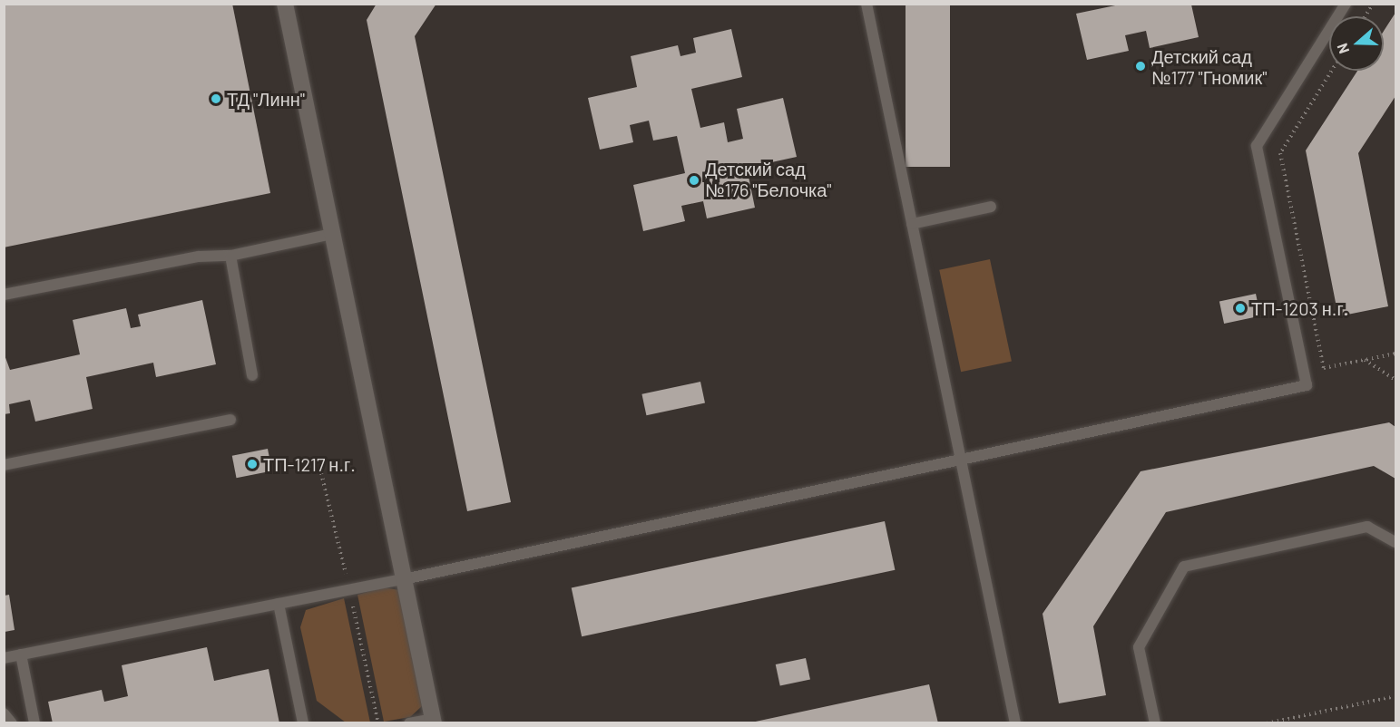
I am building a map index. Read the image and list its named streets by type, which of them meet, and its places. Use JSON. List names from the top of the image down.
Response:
{
  "places": [
    "Детский сад №177 \"Гномик\"",
    "ТД \"Линн\"",
    "Детский сад №176 \"Белочка\"",
    "ТП-1203 н.г.",
    "ТП-1217 н.г."
  ],
  "north": "left"
}
